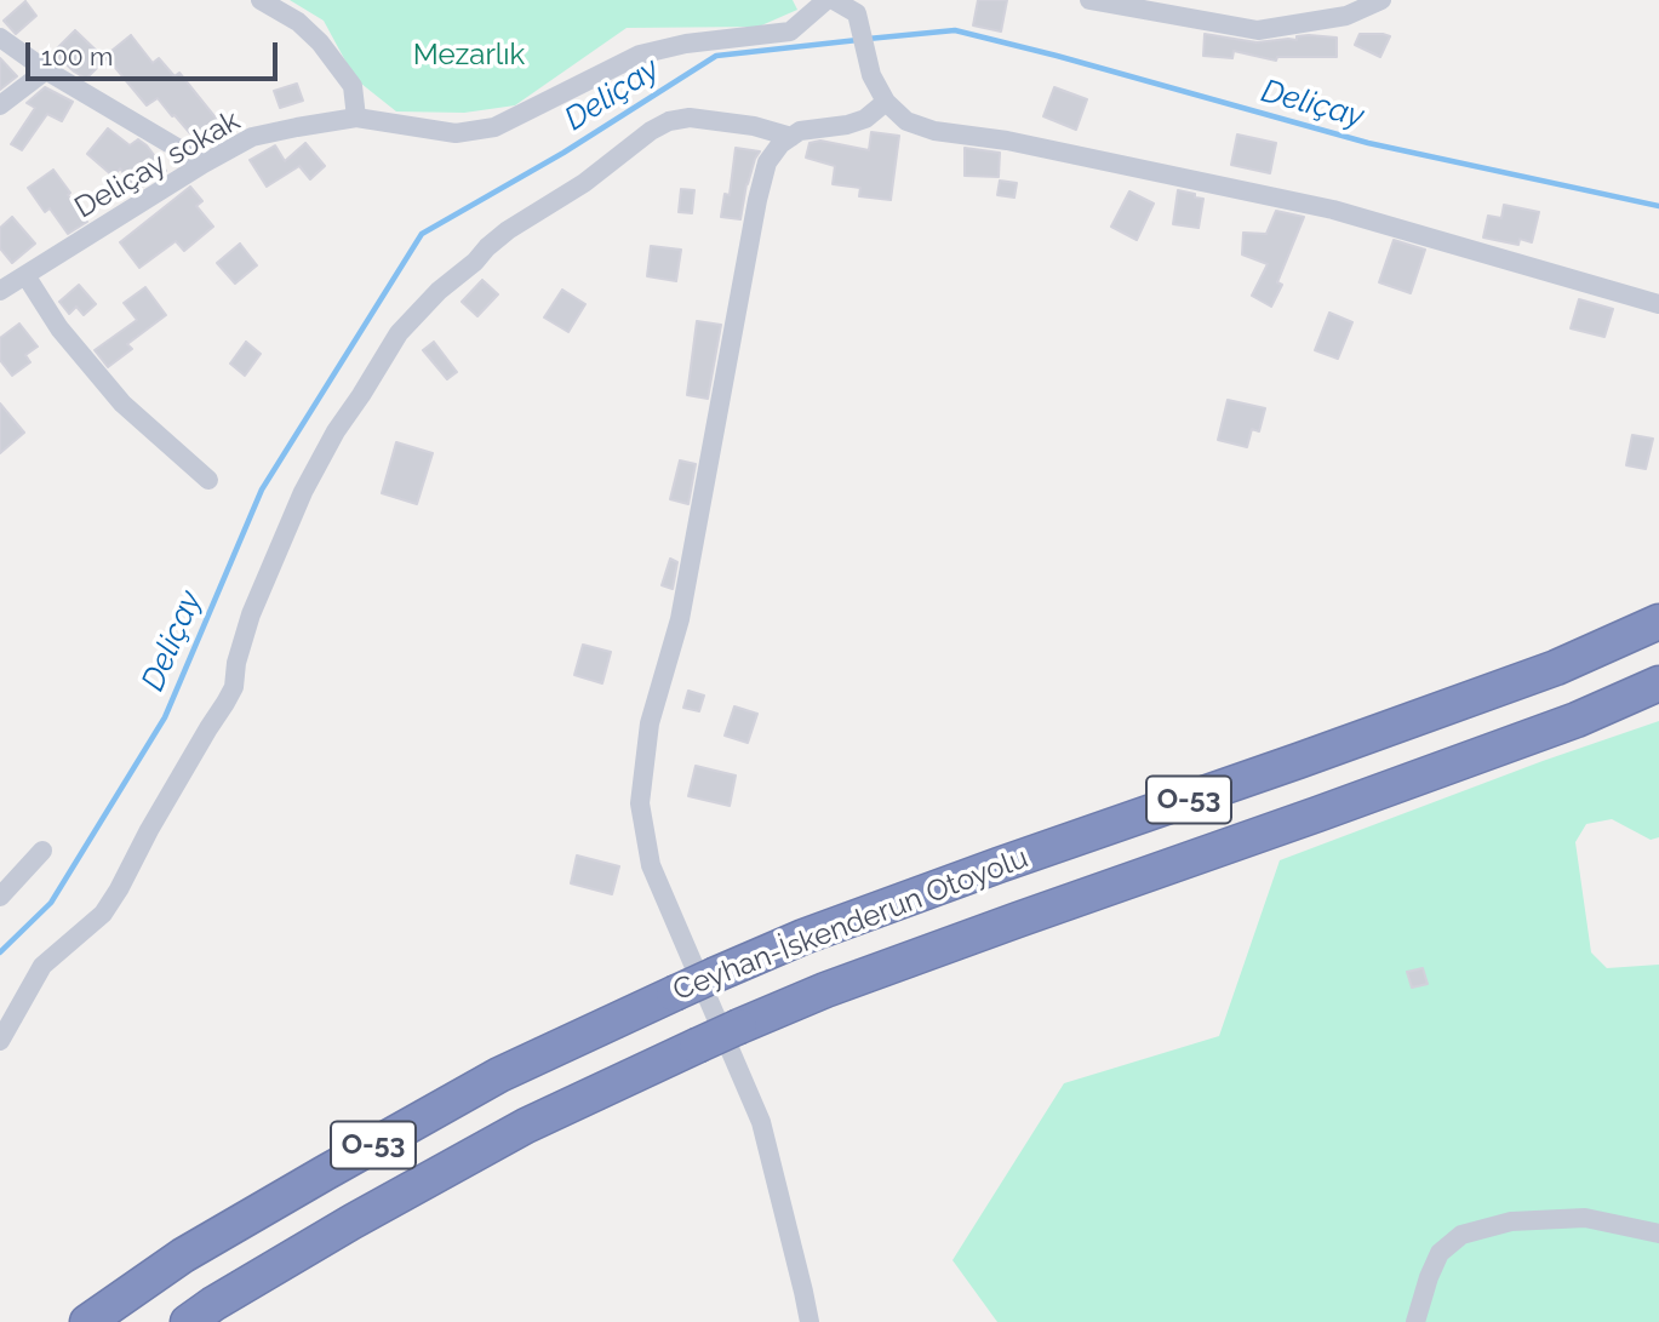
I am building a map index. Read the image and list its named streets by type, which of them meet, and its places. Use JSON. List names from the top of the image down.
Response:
{
  "streets": {
    "highway": ["O-53", "Ceyhan-İskenderun Otoyolu"],
    "street": ["Deliçay sokak"]
  },
  "water": ["Deliçay"],
  "parks": ["Mezarlık"],
  "scale_bar": "100 m"
}
